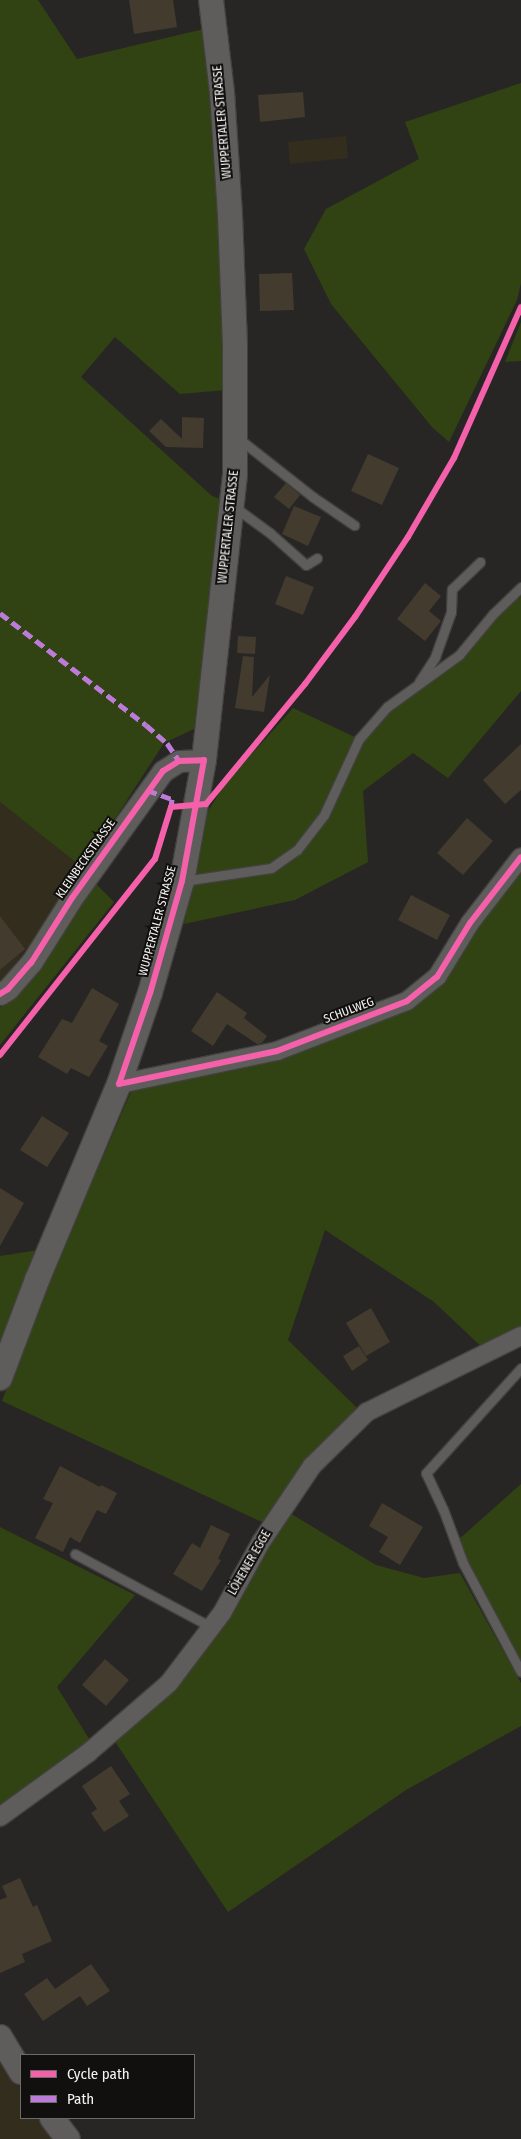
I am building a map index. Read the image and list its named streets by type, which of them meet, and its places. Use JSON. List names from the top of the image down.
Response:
{
  "streets": {
    "main road": ["WUPPERTALER STRASSE"],
    "street": ["KLEINBECKSTRASSE", "SCHULWEG", "LÖHENER EGGE"]
  },
  "crossings": [
    ["WUPPERTALER STRASSE", "KLEINBECKSTRASSE"],
    ["WUPPERTALER STRASSE", "SCHULWEG"]
  ],
  "legend": ["Cycle path", "Path"]
}
